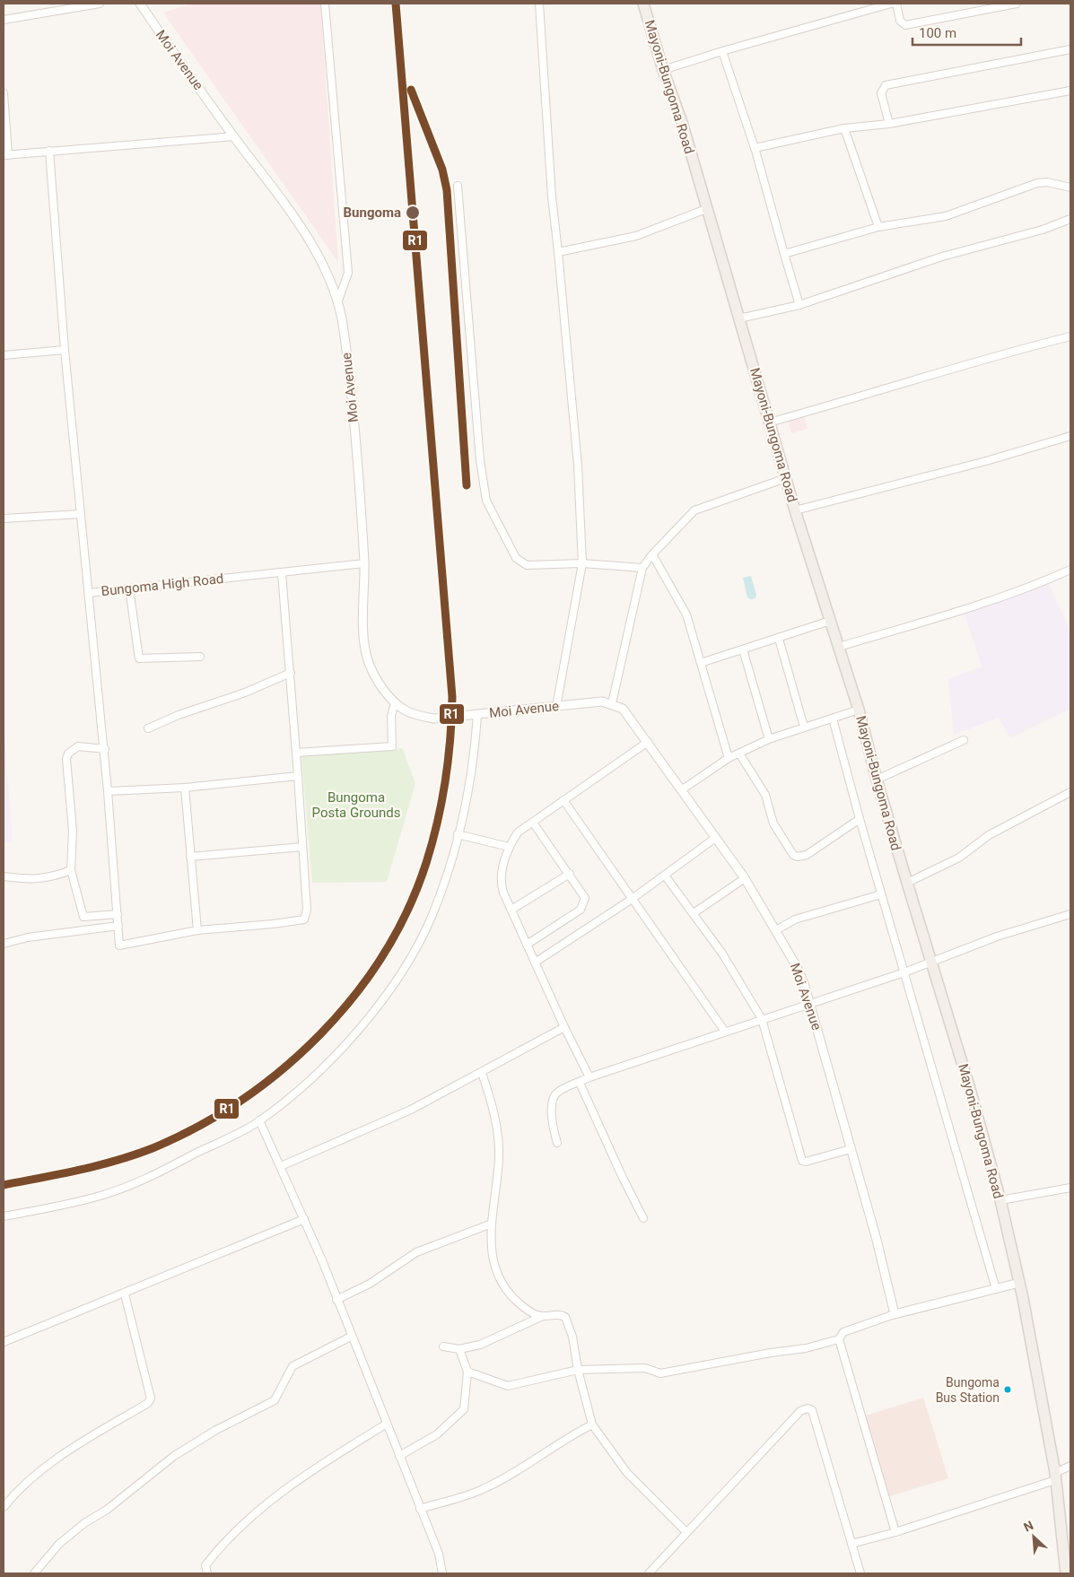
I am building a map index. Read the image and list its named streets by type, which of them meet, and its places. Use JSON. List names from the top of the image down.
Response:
{
  "streets": {
    "main road": ["Mayoni-Bungoma Road"],
    "street": ["Moi Avenue", "Bungoma High Road"]
  },
  "crossings": [
    ["Moi Avenue", "Bungoma High Road"]
  ],
  "parks": ["Bungoma Posta Grounds"],
  "places": ["Bungoma", "Bungoma Bus Station"],
  "lines": ["transit line R1"],
  "scale_bar": "100 m",
  "north": "top left"
}
